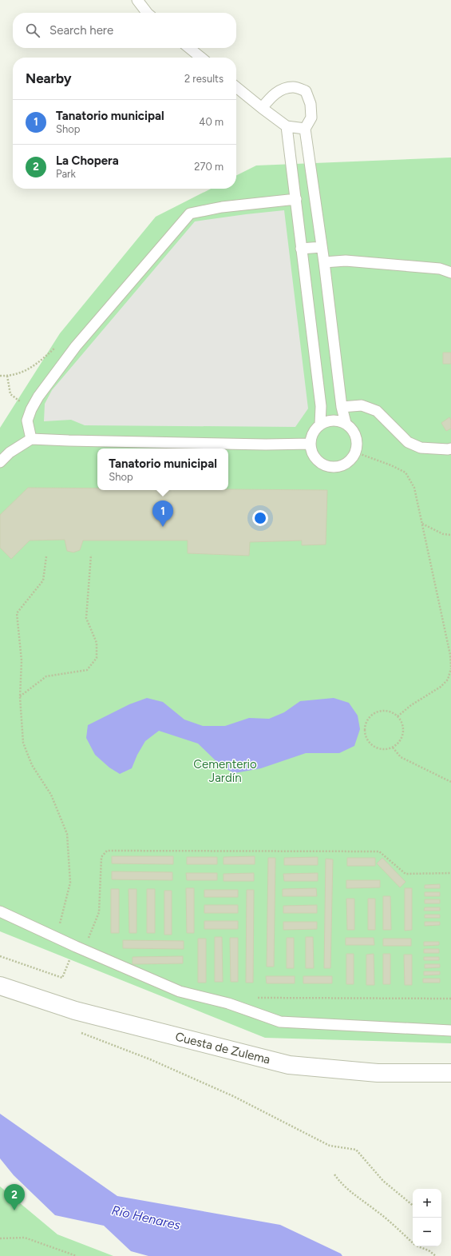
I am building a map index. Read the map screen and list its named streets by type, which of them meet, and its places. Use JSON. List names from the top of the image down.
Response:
{
  "streets": {
    "street": ["Cuesta de Zulema"]
  },
  "water": ["Río Henares"],
  "parks": ["Cementerio Jardín"],
  "page": {
    "search": "Search here",
    "heading": ["Nearby", "2 results"],
    "list": [
      {
        "mark": "1",
        "name": "Tanatorio municipal",
        "note": "Shop",
        "value": "40 m"
      },
      {
        "mark": "2",
        "name": "La Chopera",
        "note": "Park",
        "value": "270 m"
      }
    ],
    "popup": ["Tanatorio municipal", "Shop"],
    "pins": ["1", "2"],
    "map_buttons": ["+", "−"]
  }
}
